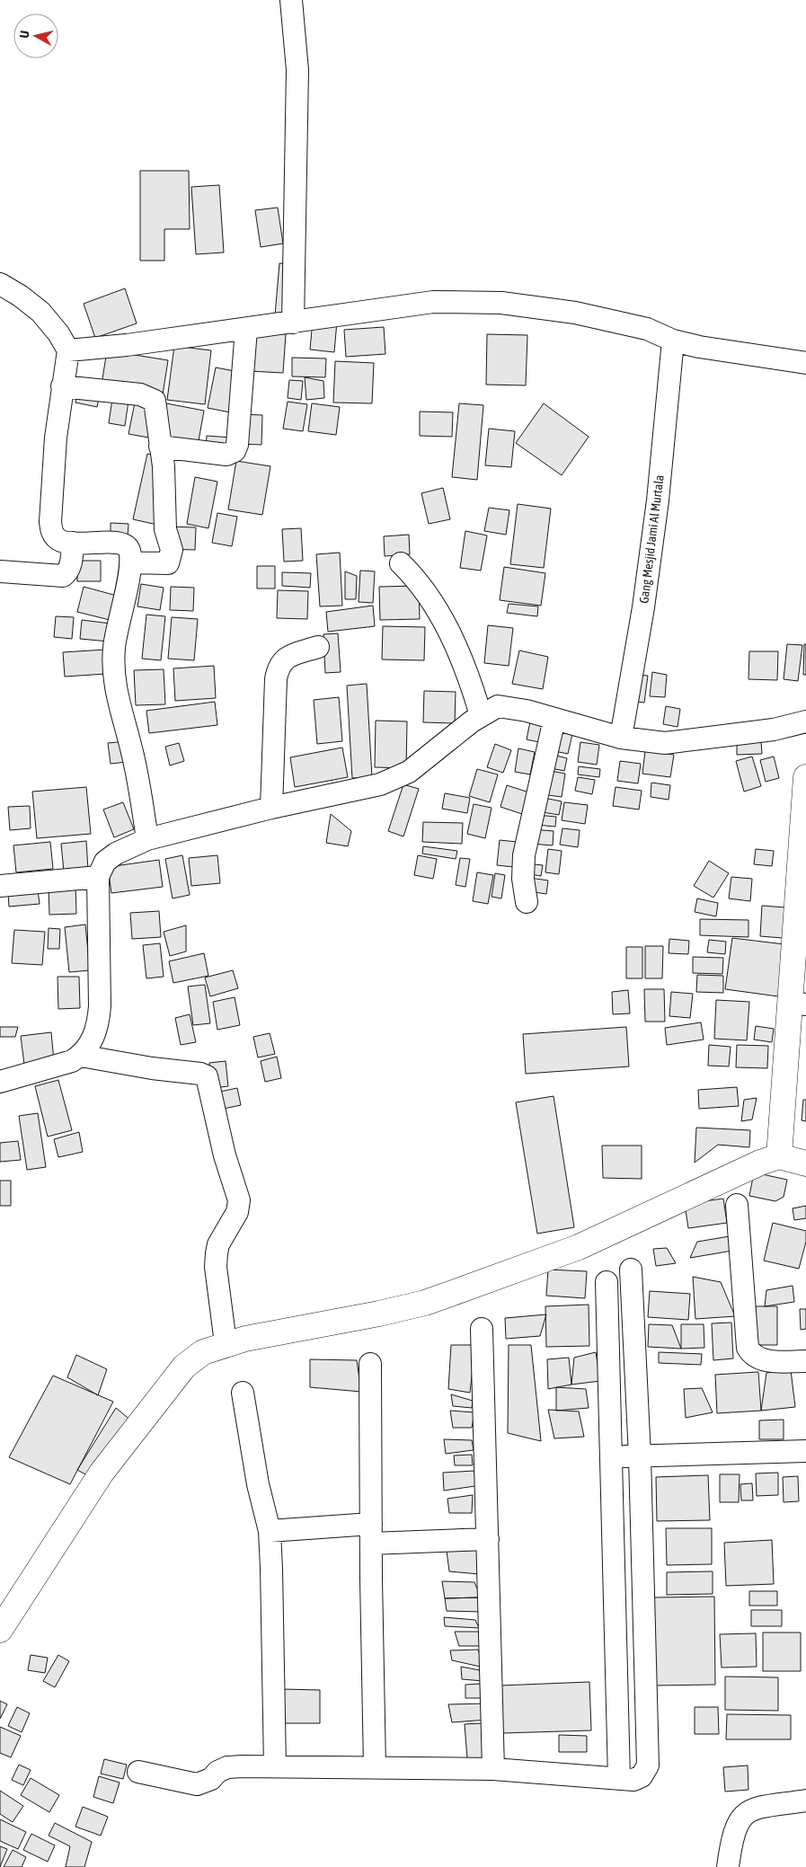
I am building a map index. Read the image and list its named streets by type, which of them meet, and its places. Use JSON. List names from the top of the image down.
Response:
{
  "streets": {
    "street": ["Gang Mesjid Jami Al Murtala"]
  },
  "north": "left"
}
